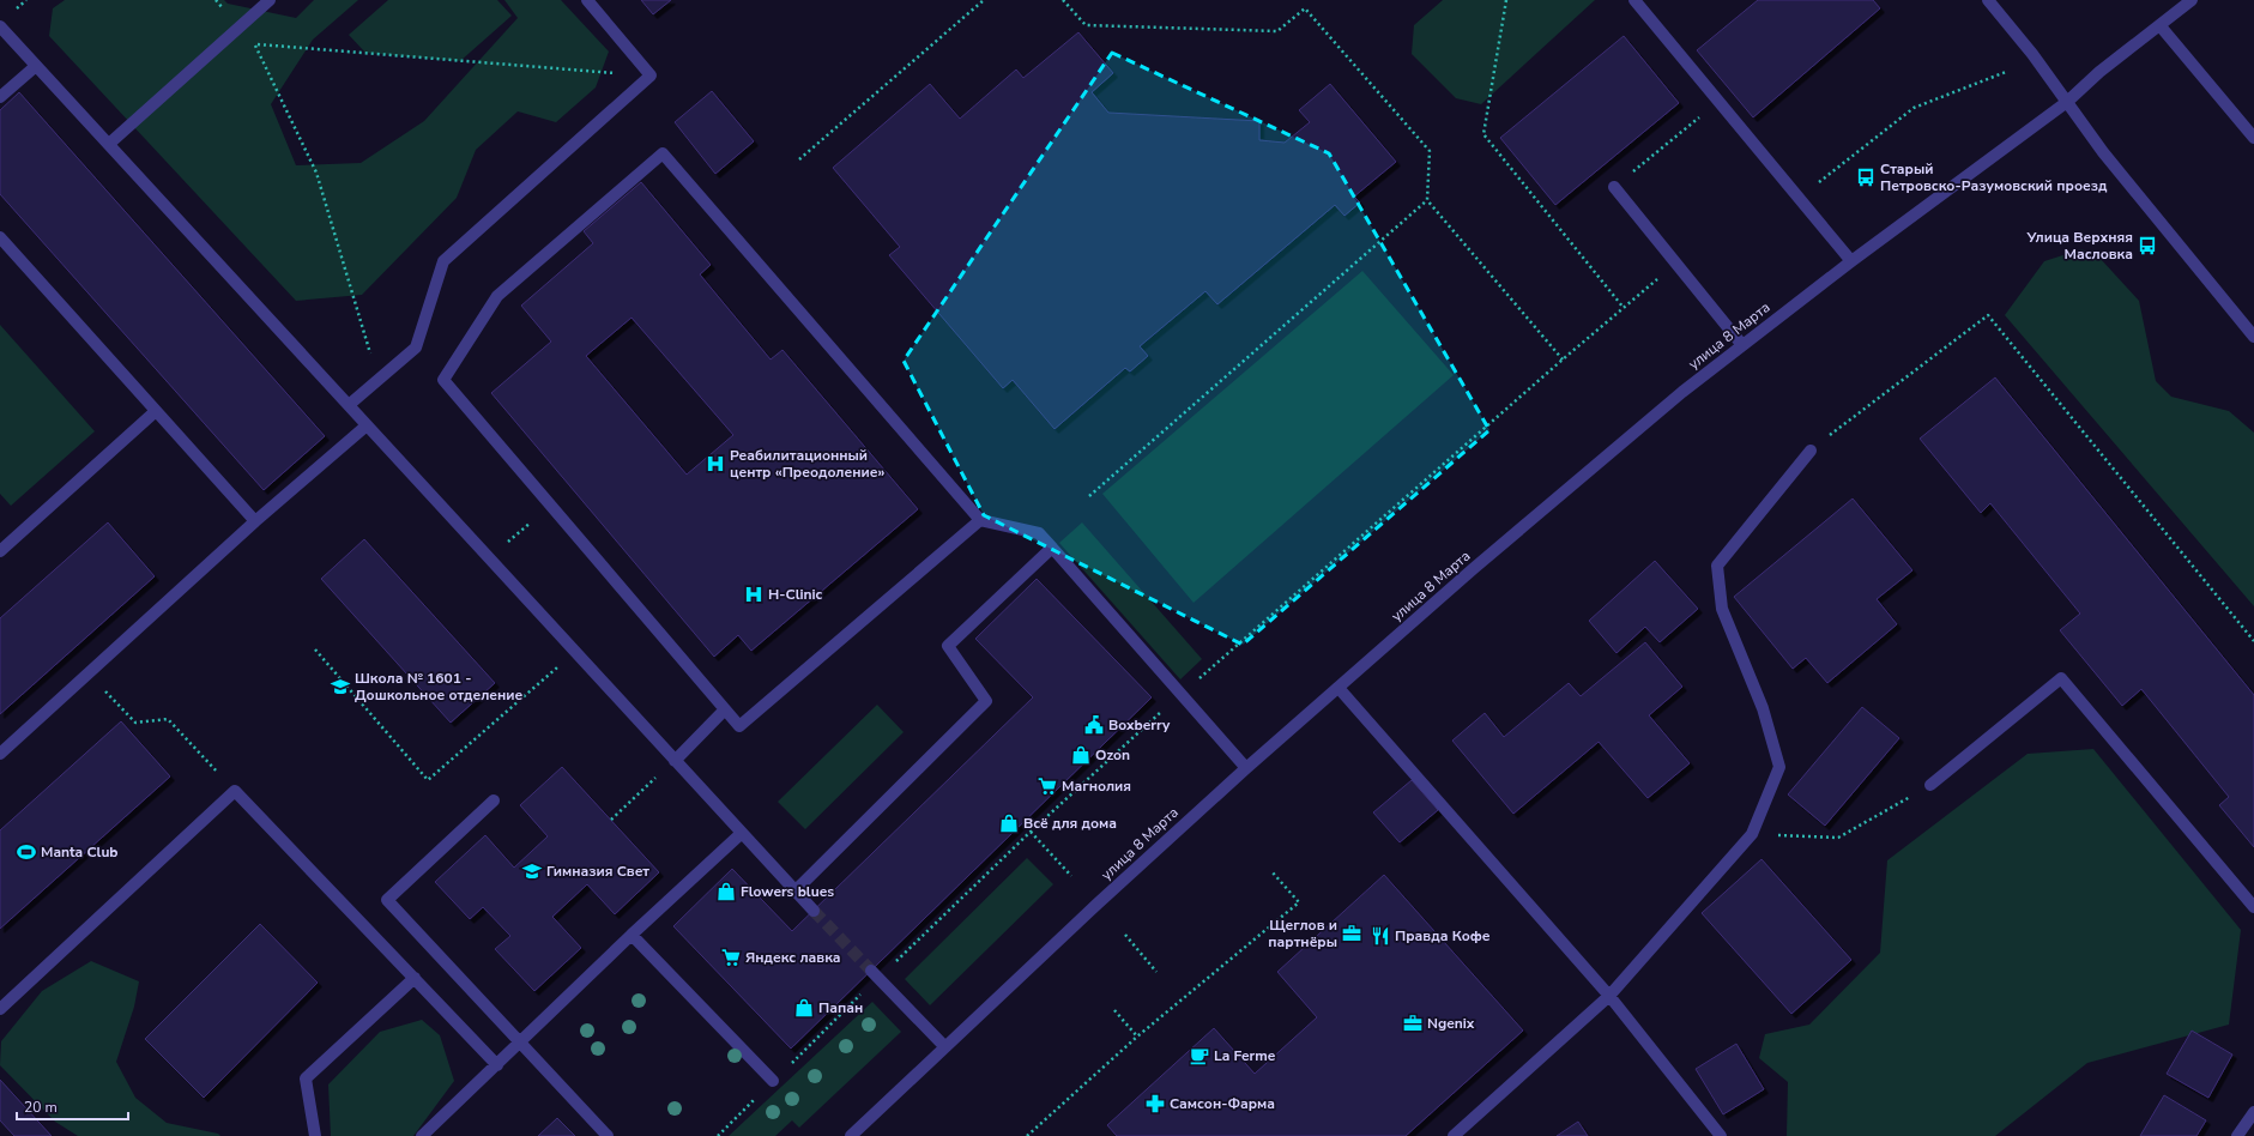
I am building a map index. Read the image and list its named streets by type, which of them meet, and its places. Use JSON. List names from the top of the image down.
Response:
{
  "streets": {
    "street": ["улица 8 Марта"]
  },
  "places": {
    "bus stop": ["Старый Петровско-Разумовский проезд", "Улица Верхняя Масловка"],
    "hospital": ["Реабилитационный центр «Преодоление»", "H-Clinic"],
    "school or university": ["Школа № 1601 - Дошкольное отделение", "Гимназия Свет"],
    "public building": ["Boxberry"],
    "shop": [
      "Ozon",
      "Всё для дома",
      "Flowers blues",
      "Папан"
    ],
    "supermarket": ["Магнолия", "Яндекс лавка"],
    "sports": ["Manta Club"],
    "office": ["Щеглов и партнёры", "Ngenix"],
    "restaurant": ["Правда Кофе"],
    "cafe": ["La Ferme"],
    "pharmacy": ["Самсон-Фарма"]
  },
  "scale_bar": "20 m"
}
